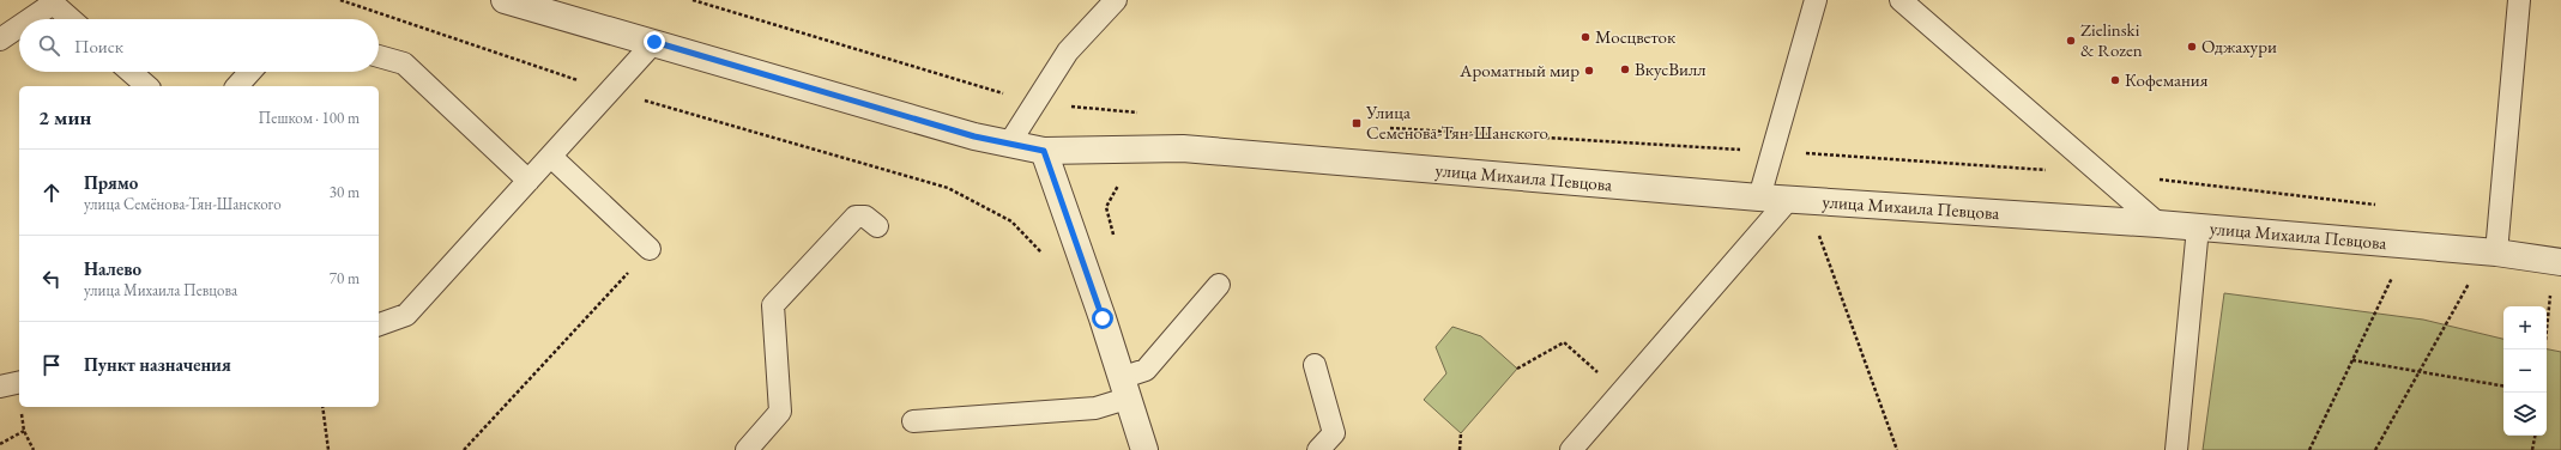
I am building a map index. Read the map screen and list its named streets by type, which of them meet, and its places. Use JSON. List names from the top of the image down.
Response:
{
  "streets": {
    "street": ["улица Михаила Певцова"]
  },
  "places": {
    "other": [
      "Мосцветок",
      "Zielinski & Rozen",
      "Оджахури",
      "ВкусВилл",
      "Ароматный мир",
      "Кофемания"
    ],
    "transit": ["Улица Семенова-Тян-Шанского"]
  },
  "page": {
    "search": "Поиск",
    "heading": ["2 мин", "Пешком · 100 m"],
    "list": [
      ["Прямо", "улица Семёнова-Тян-Шанского", "30 m"],
      ["Налево", "улица Михаила Певцова", "70 m"],
      "Пункт назначения"
    ],
    "map_buttons": ["+", "−"]
  }
}
